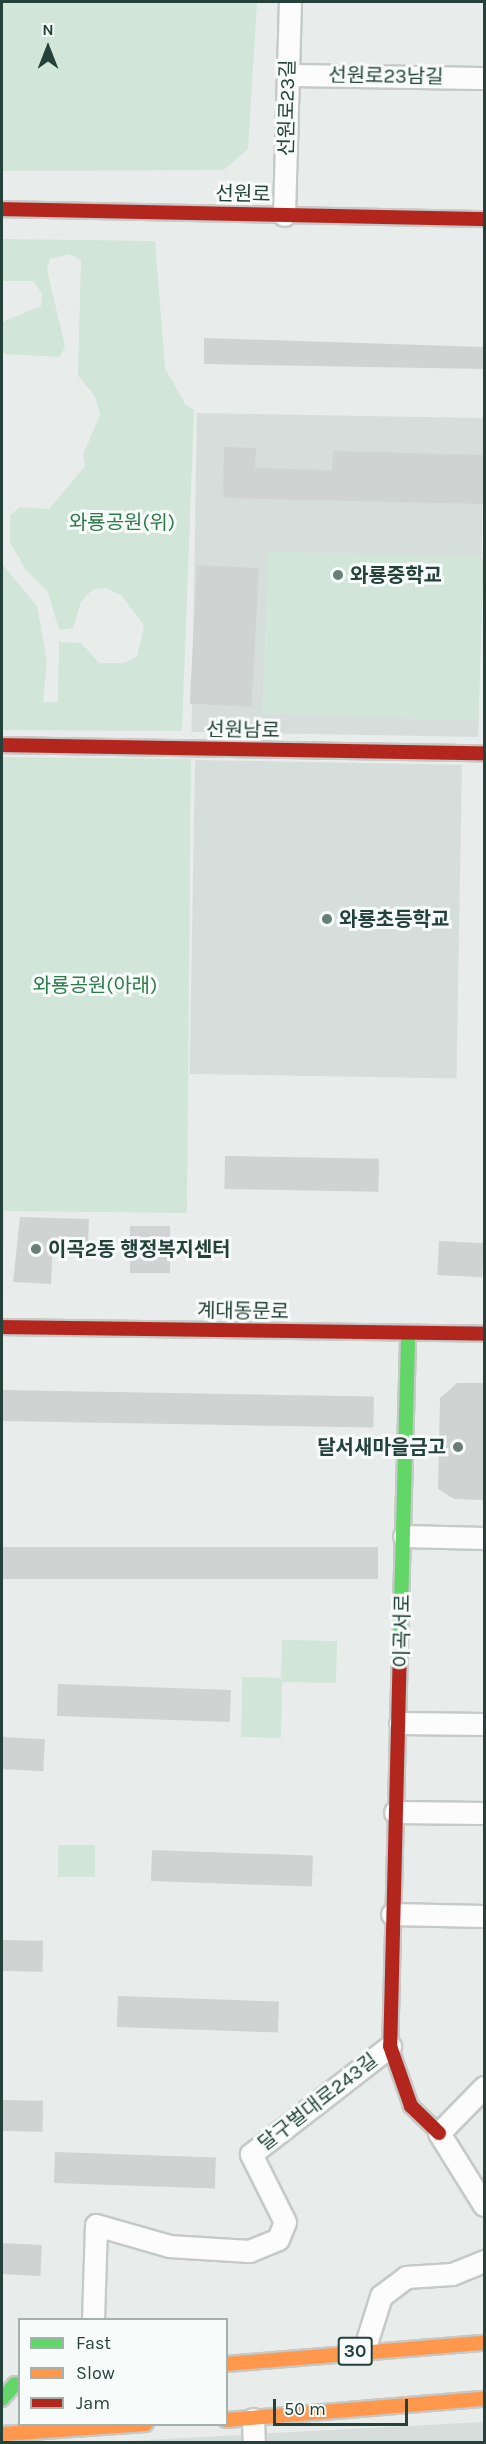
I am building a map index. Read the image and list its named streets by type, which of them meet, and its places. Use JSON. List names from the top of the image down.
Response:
{
  "streets": {
    "main road": [
      "선원로",
      "선원남로",
      "계대동문로",
      "이곡서로",
      "달구벌대로243길",
      "30"
    ],
    "street": ["선원로23남길", "선원로23길"]
  },
  "crossings": [
    ["선원로23남길", "선원로23길"],
    ["선원로23길", "선원로"],
    ["계대동문로", "이곡서로"],
    ["이곡서로", "달구벌대로243길"]
  ],
  "parks": ["와룡공원(위)", "와룡공원(아래)"],
  "places": [
    "와룡중학교",
    "와룡초등학교",
    "이곡2동 행정복지센터",
    "달서새마을금고"
  ],
  "legend": ["Fast", "Slow", "Jam"],
  "scale_bar": "50 m",
  "north": "top"
}
